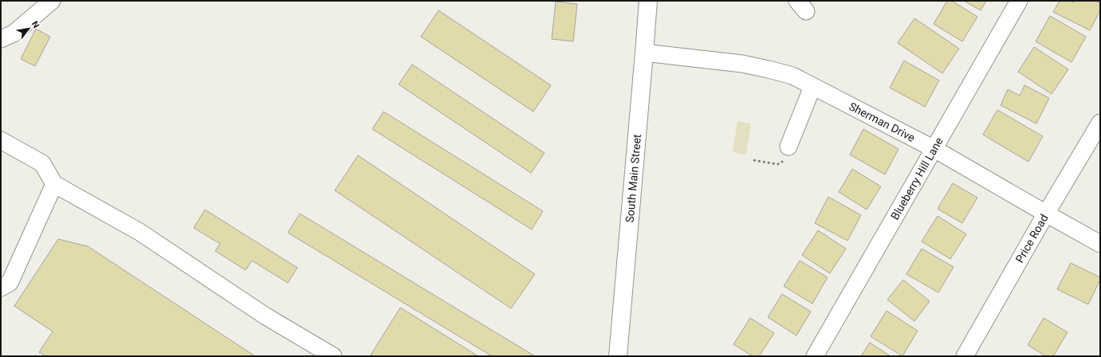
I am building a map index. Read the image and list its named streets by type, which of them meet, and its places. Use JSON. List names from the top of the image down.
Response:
{
  "streets": {
    "main road": ["South Main Street"],
    "street": ["Sherman Drive", "Blueberry Hill Lane", "Price Road"]
  },
  "crossings": [
    ["Sherman Drive", "South Main Street"],
    ["Sherman Drive", "Blueberry Hill Lane"],
    ["Sherman Drive", "Price Road"]
  ],
  "north": "top right"
}
